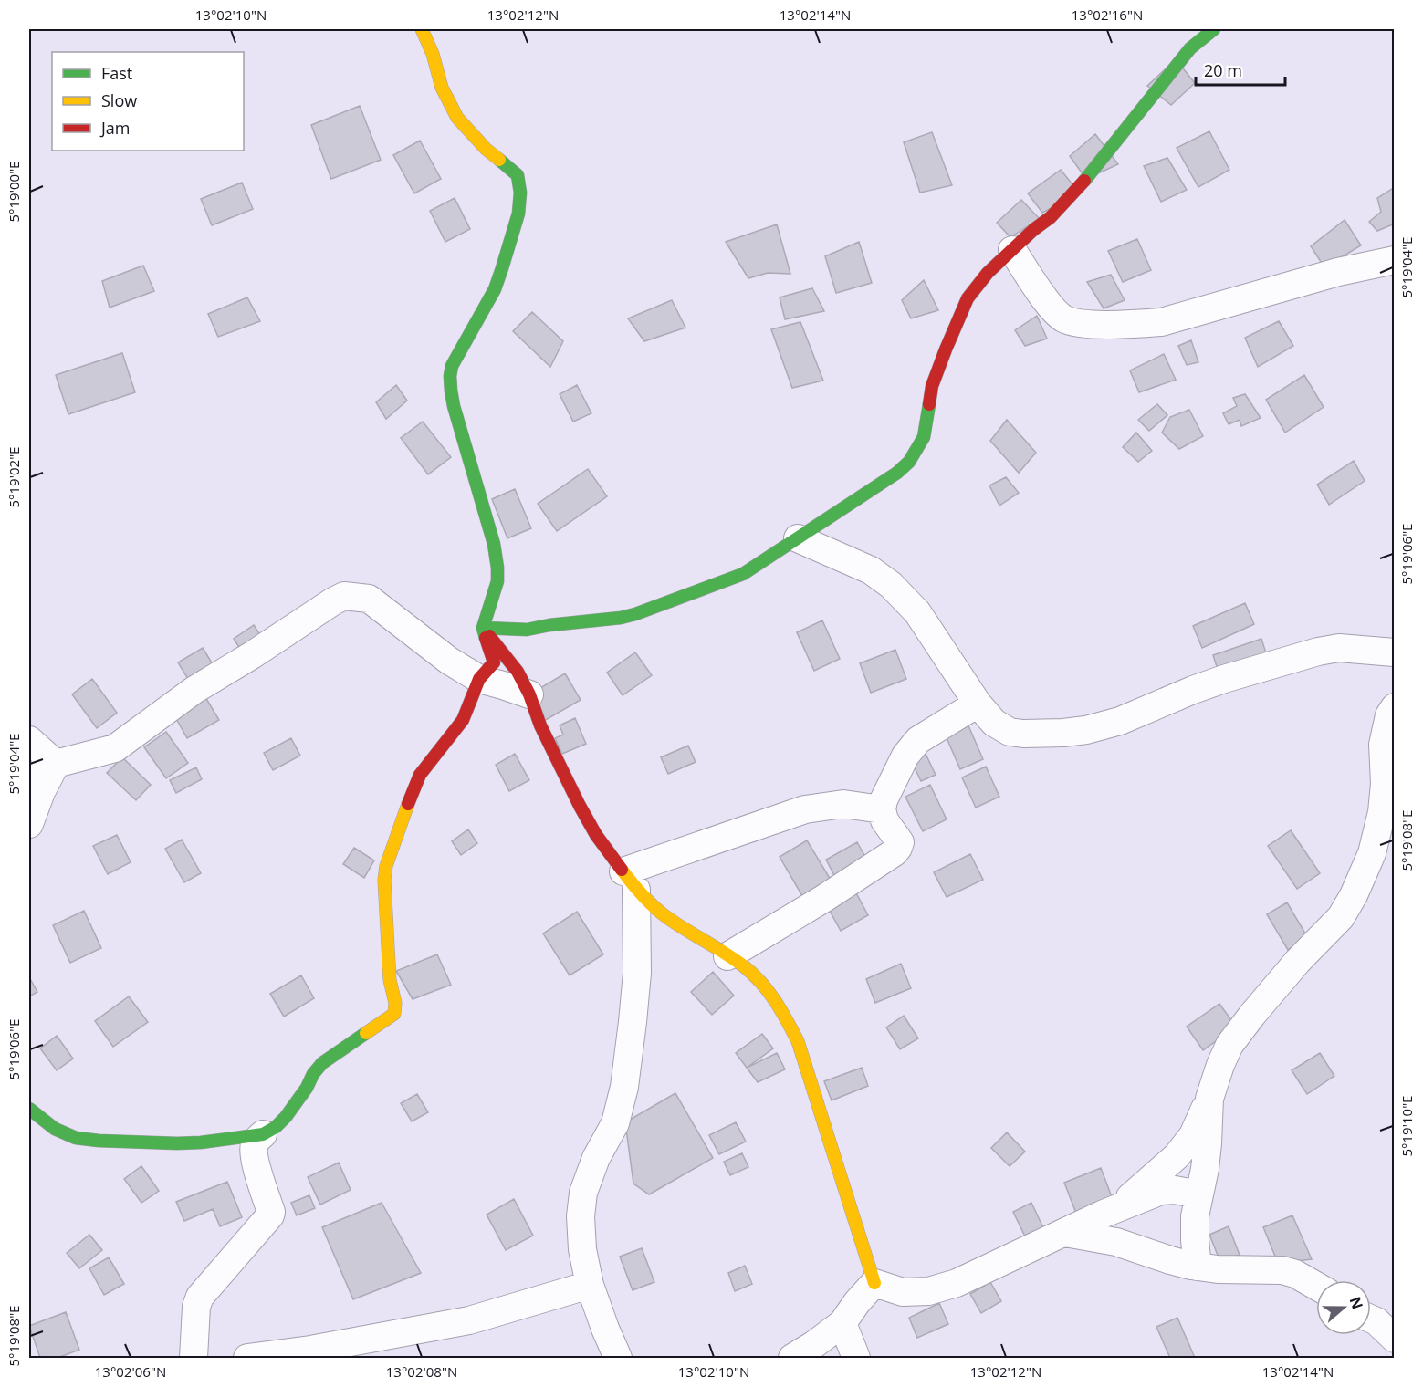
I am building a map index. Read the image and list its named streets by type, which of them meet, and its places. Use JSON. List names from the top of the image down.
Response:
{
  "legend": ["Fast", "Slow", "Jam"],
  "scale_bar": "20 m",
  "north": "right",
  "coordinates": [
    "13°02'10\"N",
    "13°02'12\"N",
    "13°02'14\"N",
    "13°02'16\"N",
    "5°19'00\"E",
    "5°19'04\"E",
    "5°19'02\"E",
    "5°19'06\"E",
    "5°19'08\"E",
    "5°19'10\"E",
    "13°02'06\"N",
    "13°02'08\"N"
  ]
}
